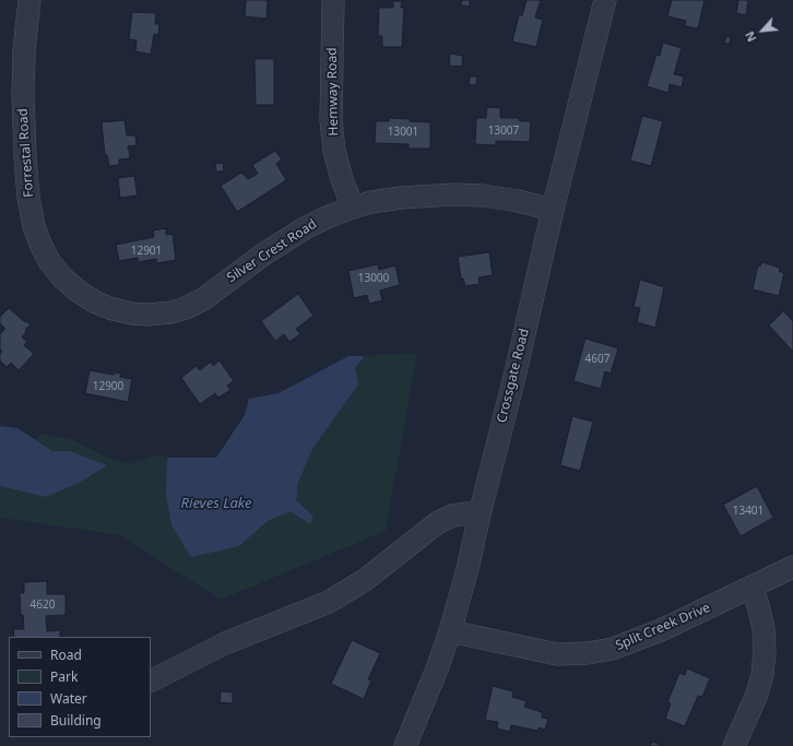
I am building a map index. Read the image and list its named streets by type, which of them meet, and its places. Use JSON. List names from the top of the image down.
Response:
{
  "streets": {
    "street": [
      "Hemway Road",
      "Forrestal Road",
      "Silver Crest Road",
      "Crossgate Road",
      "Split Creek Drive"
    ]
  },
  "crossings": [
    ["Hemway Road", "Silver Crest Road"],
    ["Forrestal Road", "Silver Crest Road"],
    ["Silver Crest Road", "Crossgate Road"],
    ["Crossgate Road", "Split Creek Drive"]
  ],
  "water": ["Rieves Lake"],
  "house_numbers": [
    "13007",
    "13001",
    "12901",
    "13000",
    "4607",
    "12900",
    "13401",
    "4620"
  ],
  "legend": [
    "Road",
    "Park",
    "Water",
    "Building"
  ],
  "north": "bottom left"
}
